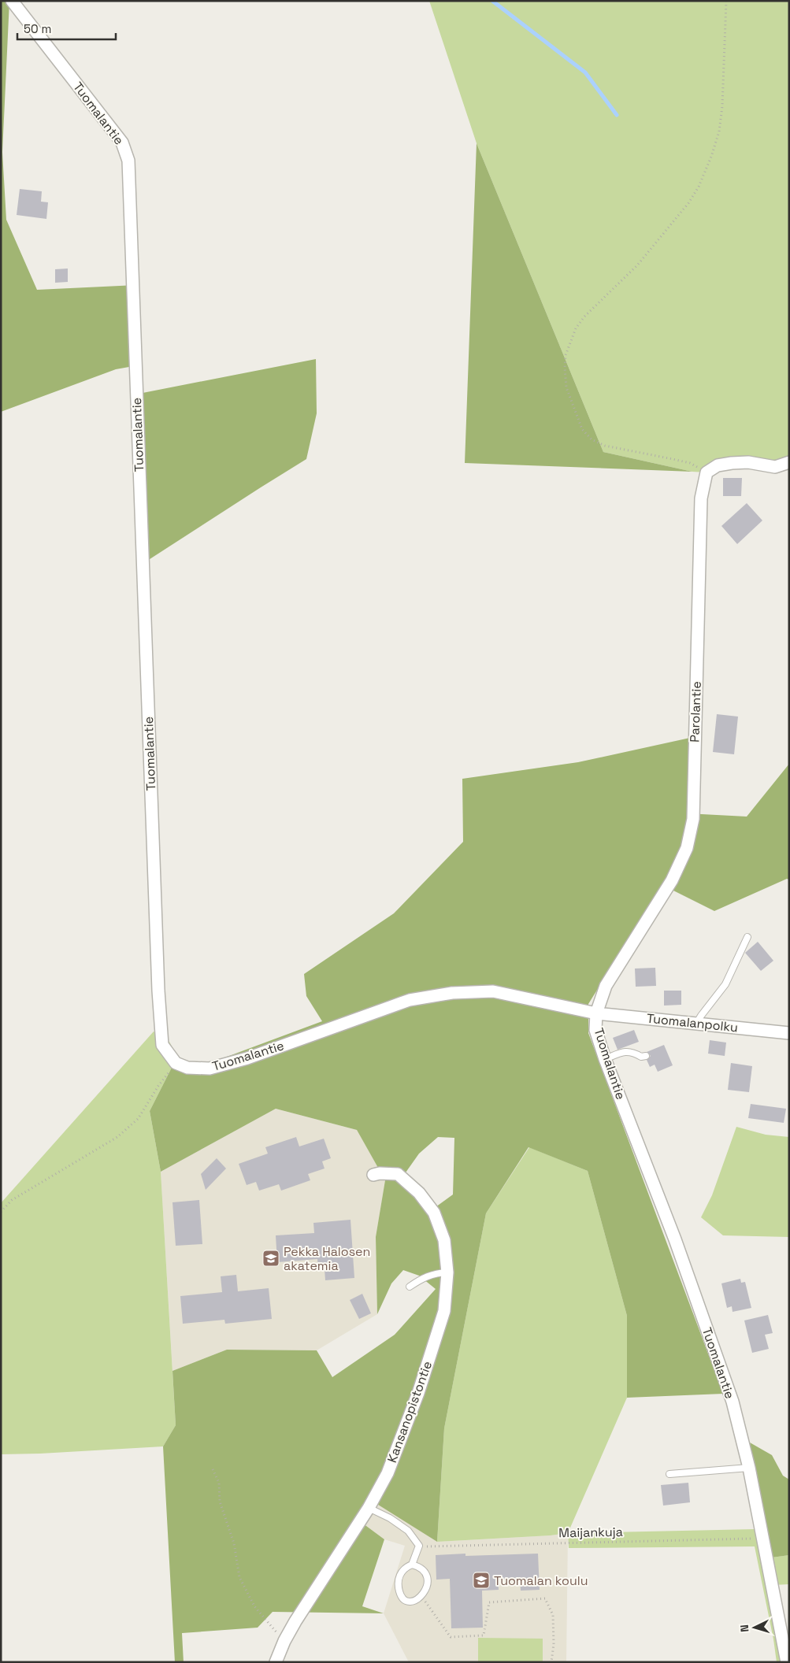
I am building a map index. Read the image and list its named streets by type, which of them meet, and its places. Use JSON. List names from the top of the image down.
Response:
{
  "streets": {
    "street": [
      "Tuomalantie",
      "Parolantie",
      "Tuomalanpolku",
      "Kansanopistontie"
    ],
    "path": ["Maijankuja"]
  },
  "crossings": [
    ["Tuomalantie", "Parolantie"],
    ["Tuomalantie", "Tuomalanpolku"],
    ["Tuomalantie", "Maijankuja"],
    ["Parolantie", "Tuomalanpolku"]
  ],
  "places": {
    "school or university": ["Pekka Halosen akatemia", "Tuomalan koulu"]
  },
  "scale_bar": "50 m",
  "north": "left"
}
